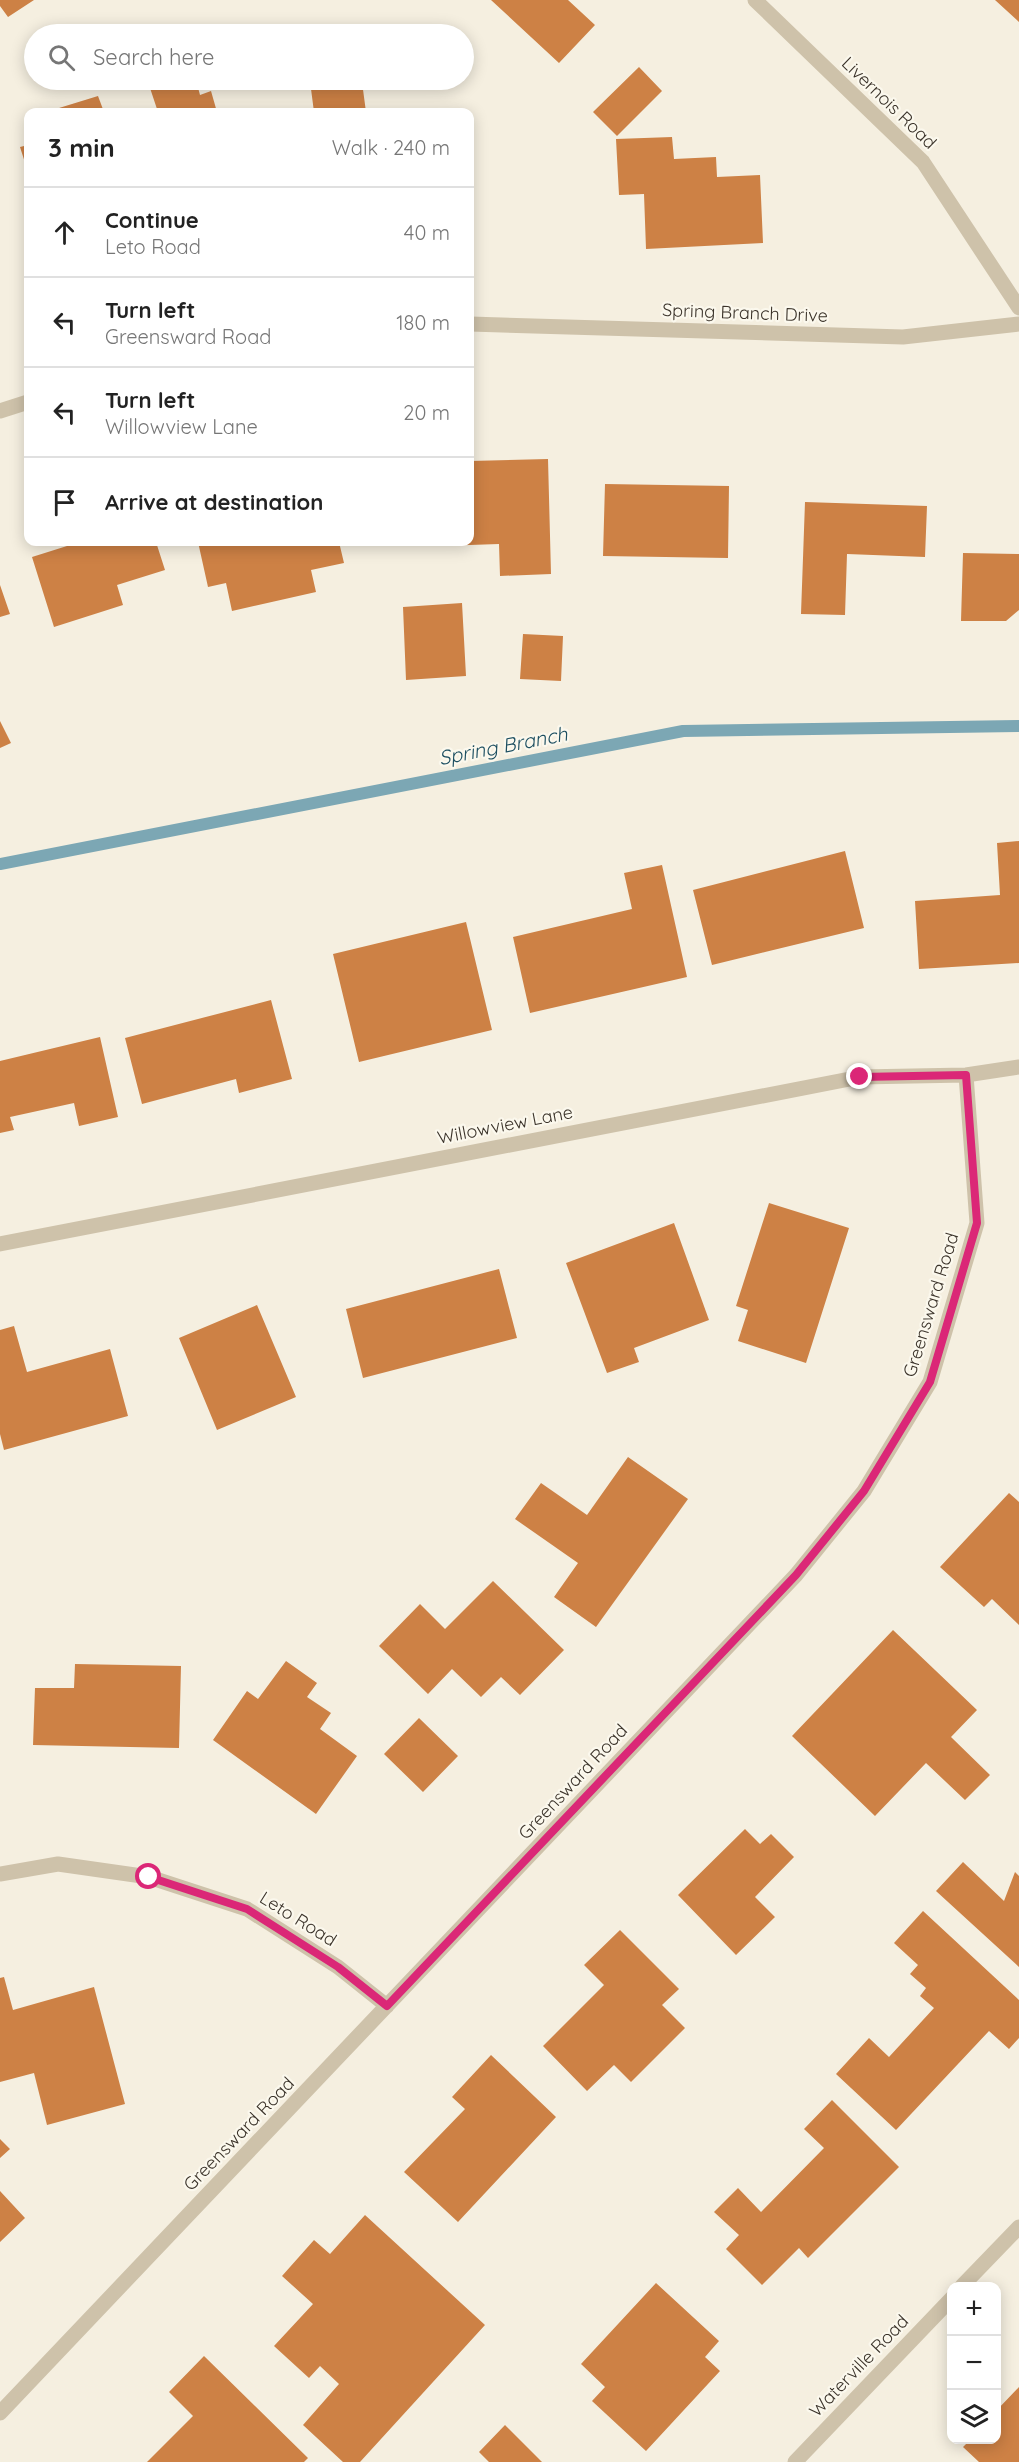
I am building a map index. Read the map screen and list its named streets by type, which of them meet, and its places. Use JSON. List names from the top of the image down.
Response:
{
  "streets": {
    "street": [
      "Livernois Road",
      "Spring Branch Drive",
      "Willowview Lane",
      "Greensward Road",
      "Leto Road",
      "Waterville Road"
    ]
  },
  "crossings": [
    ["Willowview Lane", "Greensward Road"],
    ["Greensward Road", "Leto Road"]
  ],
  "water": ["Spring Branch"],
  "page": {
    "search": "Search here",
    "heading": ["3 min", "Walk · 240 m"],
    "list": [
      ["Continue", "Leto Road", "40 m"],
      ["Turn left", "Greensward Road", "180 m"],
      ["Turn left", "Willowview Lane", "20 m"],
      "Arrive at destination"
    ],
    "map_buttons": ["+", "−"]
  }
}
